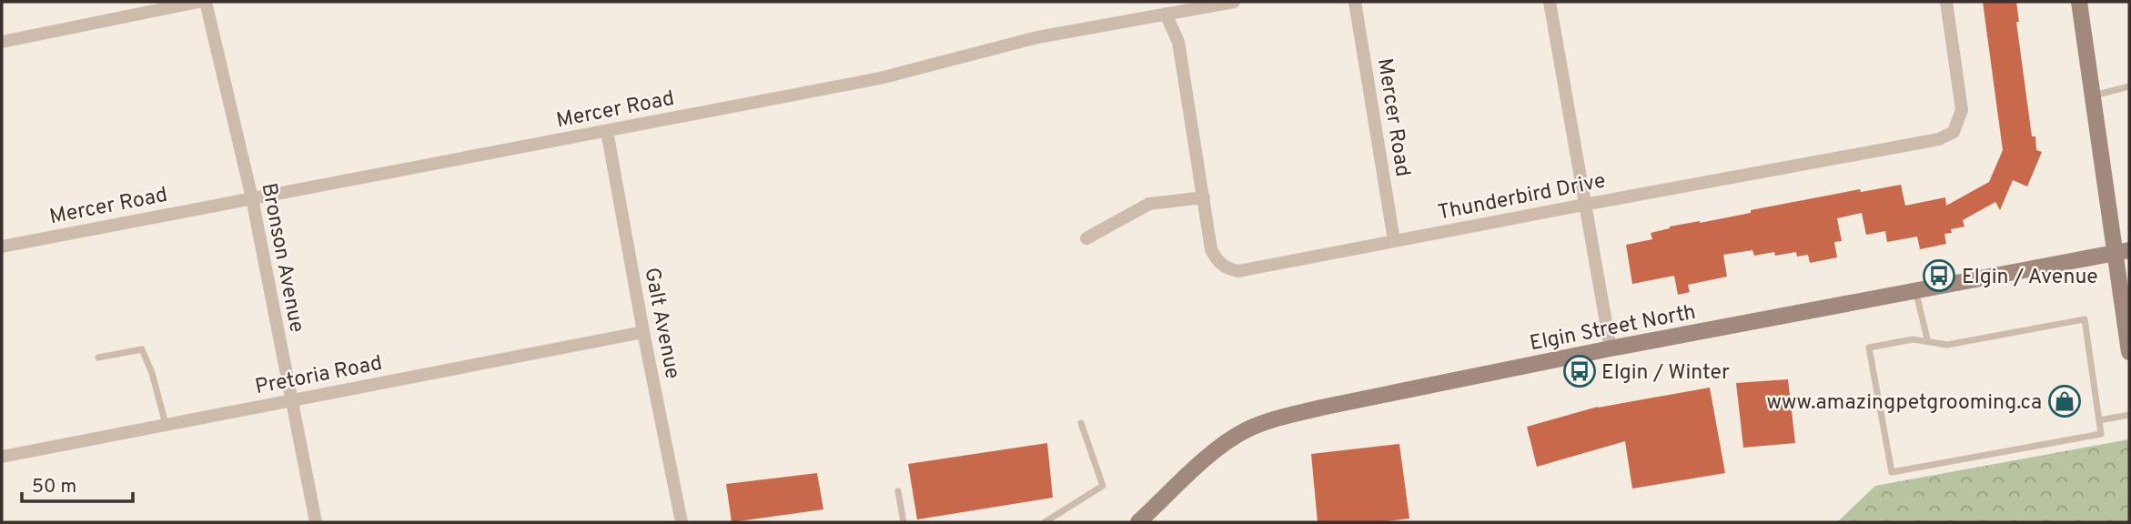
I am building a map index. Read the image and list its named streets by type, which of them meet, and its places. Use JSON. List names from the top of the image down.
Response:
{
  "streets": {
    "street": [
      "Mercer Road",
      "Thunderbird Drive",
      "Bronson Avenue",
      "Galt Avenue",
      "Elgin Street North",
      "Pretoria Road"
    ]
  },
  "crossings": [
    ["Mercer Road", "Thunderbird Drive"],
    ["Mercer Road", "Bronson Avenue"],
    ["Mercer Road", "Galt Avenue"],
    ["Bronson Avenue", "Pretoria Road"],
    ["Galt Avenue", "Pretoria Road"]
  ],
  "places": {
    "bus stop": ["Elgin / Avenue", "Elgin / Winter"],
    "shop": ["www.amazingpetgrooming.ca"]
  },
  "scale_bar": "50 m"
}
